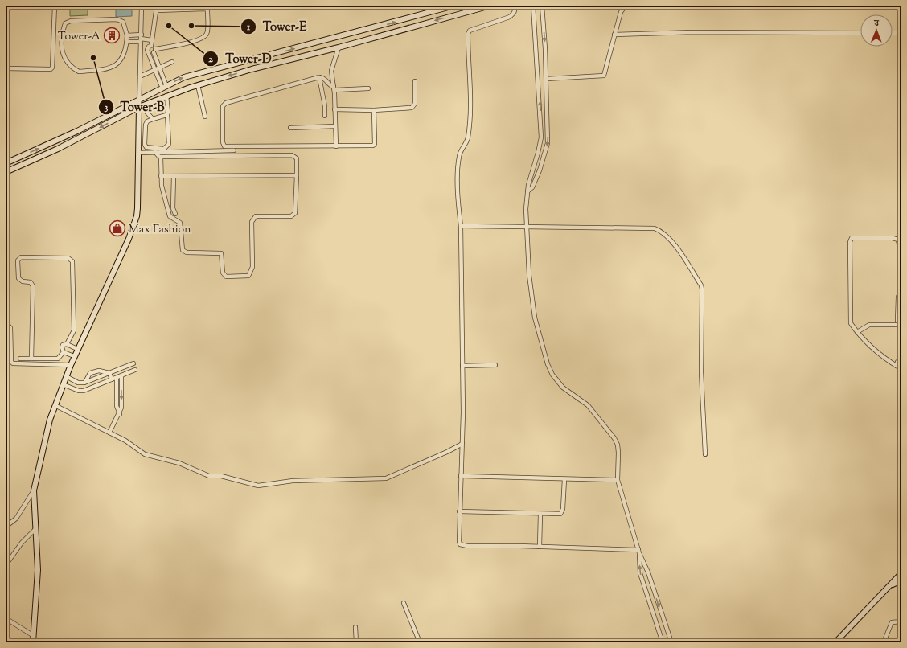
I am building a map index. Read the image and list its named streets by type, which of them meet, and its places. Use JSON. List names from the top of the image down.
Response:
{
  "places": {
    "other": ["Tower-D", "Tower-E", "Tower-B"],
    "building": ["Tower-A"],
    "shop": ["Max Fashion"]
  },
  "north": "top"
}
